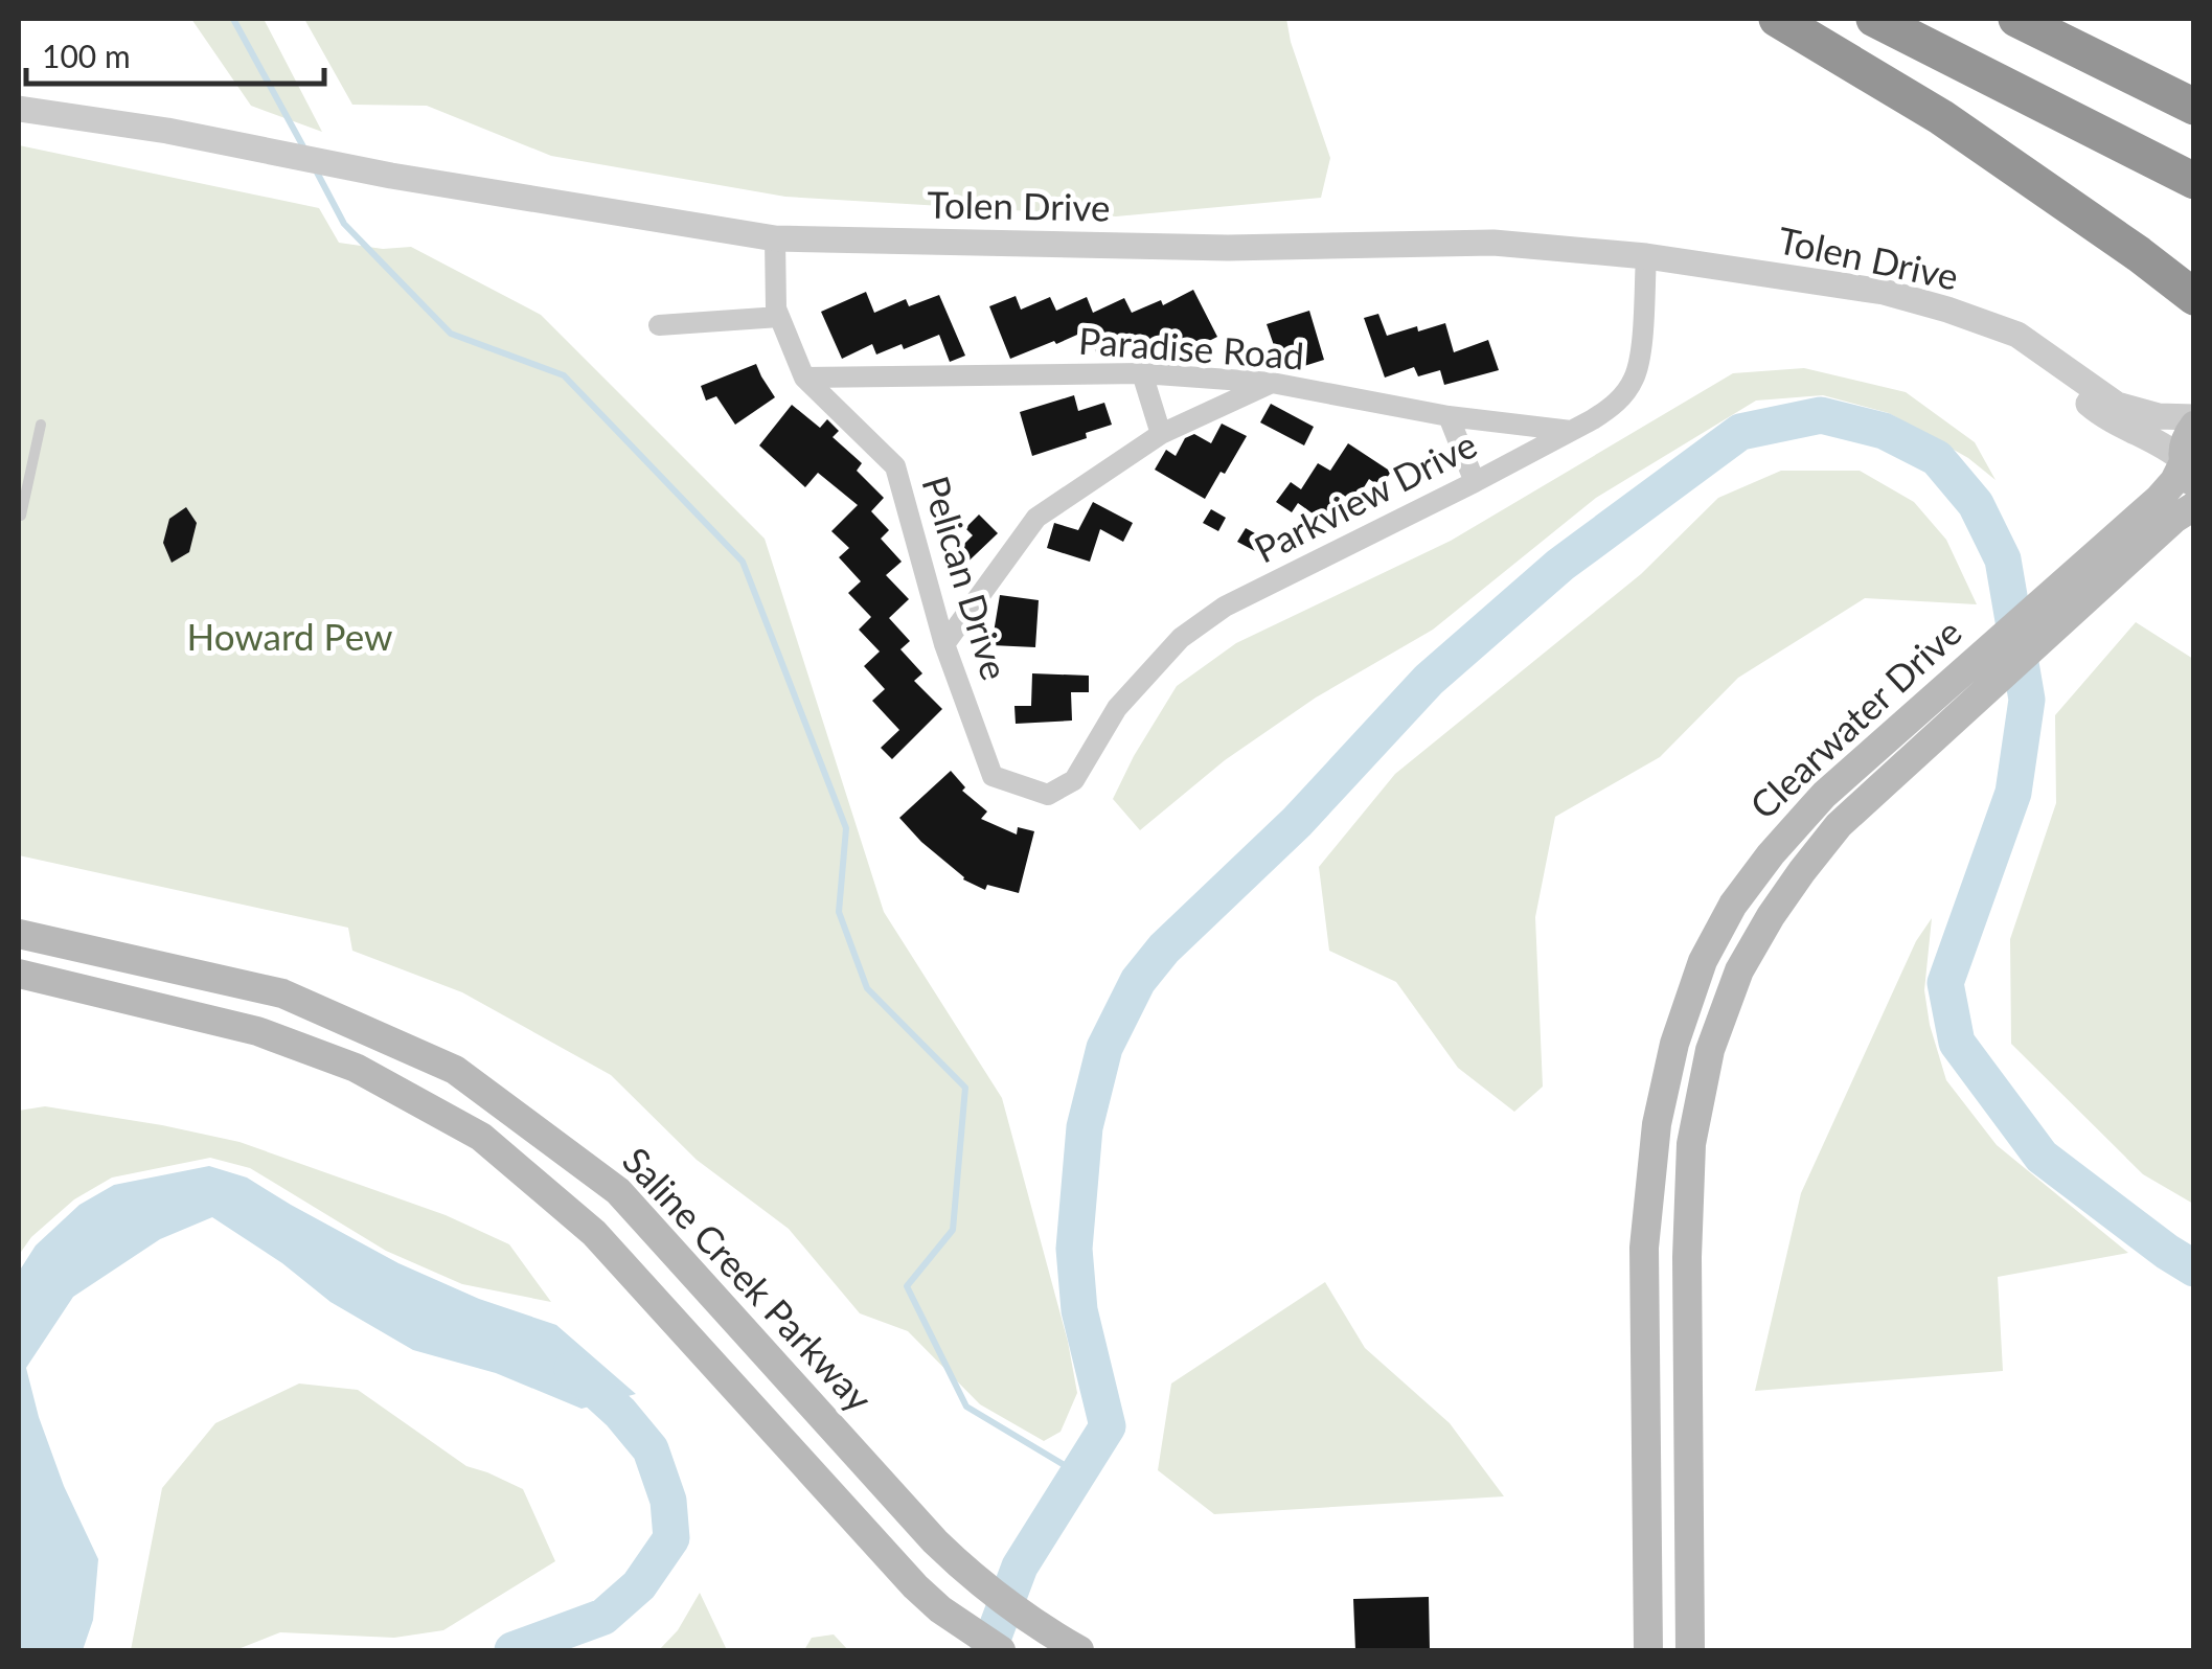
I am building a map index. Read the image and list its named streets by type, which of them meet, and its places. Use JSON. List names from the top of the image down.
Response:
{
  "streets": {
    "main road": ["Clearwater Drive", "Saline Creek Parkway"],
    "street": [
      "Tolen Drive",
      "Paradise Road",
      "Parkview Drive",
      "Pelican Drive"
    ]
  },
  "crossings": [
    ["Tolen Drive", "Parkview Drive"],
    ["Tolen Drive", "Pelican Drive"],
    ["Tolen Drive", "Clearwater Drive"],
    ["Paradise Road", "Parkview Drive"],
    ["Paradise Road", "Pelican Drive"],
    ["Parkview Drive", "Pelican Drive"]
  ],
  "parks": ["Howard Pew"],
  "scale_bar": "100 m"
}
